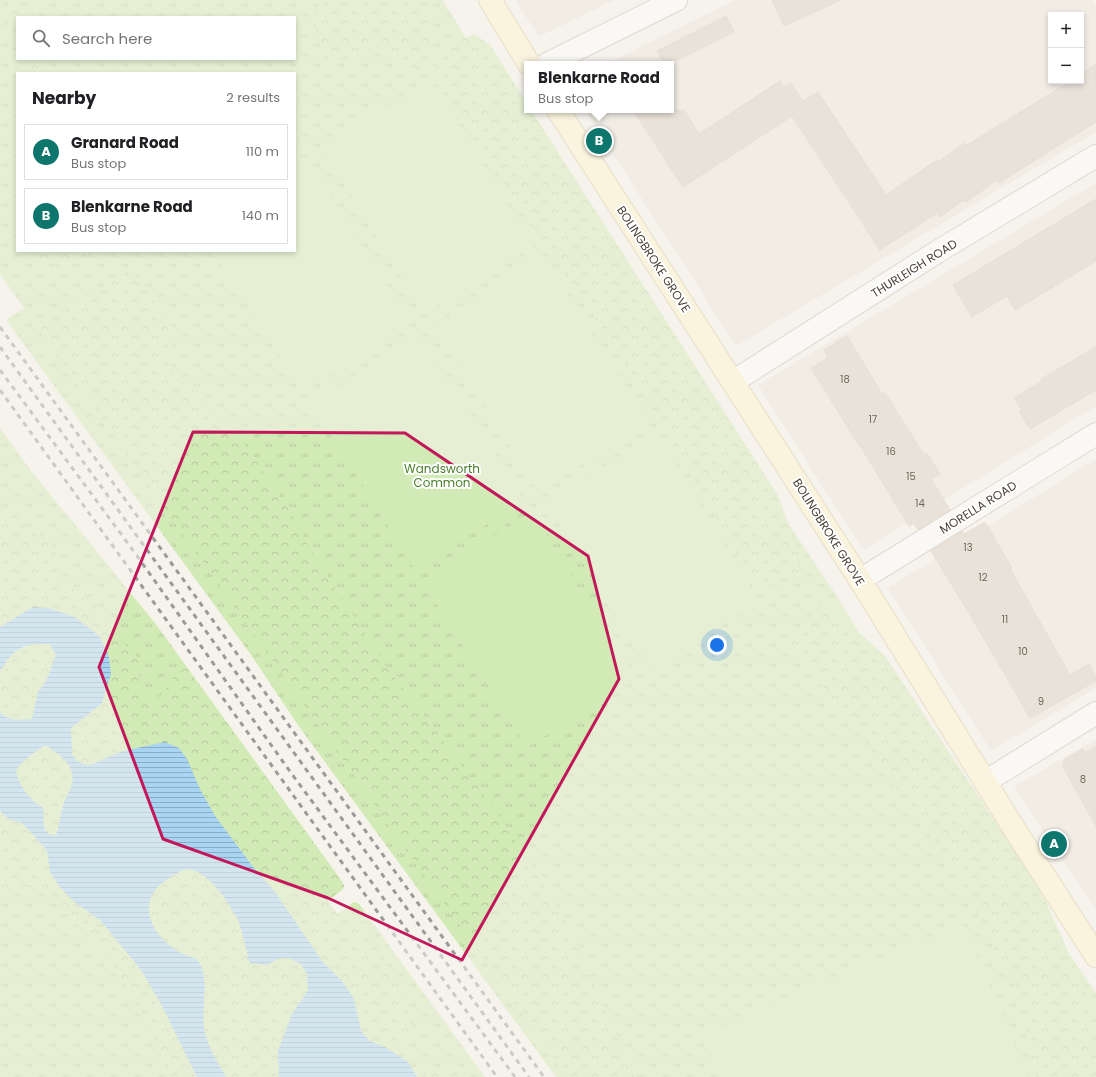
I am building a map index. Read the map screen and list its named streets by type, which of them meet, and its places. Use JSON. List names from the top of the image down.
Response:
{
  "streets": {
    "main road": ["BOLINGBROKE GROVE"],
    "street": ["THURLEIGH ROAD", "MORELLA ROAD"]
  },
  "crossings": [
    ["BOLINGBROKE GROVE", "THURLEIGH ROAD"],
    ["BOLINGBROKE GROVE", "MORELLA ROAD"]
  ],
  "parks": ["Wandsworth Common"],
  "house_numbers": [
    "18",
    "17",
    "16",
    "15",
    "14",
    "13",
    "12",
    "11",
    "10",
    "9",
    "8"
  ],
  "page": {
    "map_buttons": ["+", "−"],
    "search": "Search here",
    "popup": ["Blenkarne Road", "Bus stop"],
    "heading": ["Nearby", "2 results"],
    "list": [
      {
        "mark": "A",
        "name": "Granard Road",
        "note": "Bus stop",
        "value": "110 m"
      },
      {
        "mark": "B",
        "name": "Blenkarne Road",
        "note": "Bus stop",
        "value": "140 m"
      }
    ],
    "pins": ["B", "A"]
  }
}
